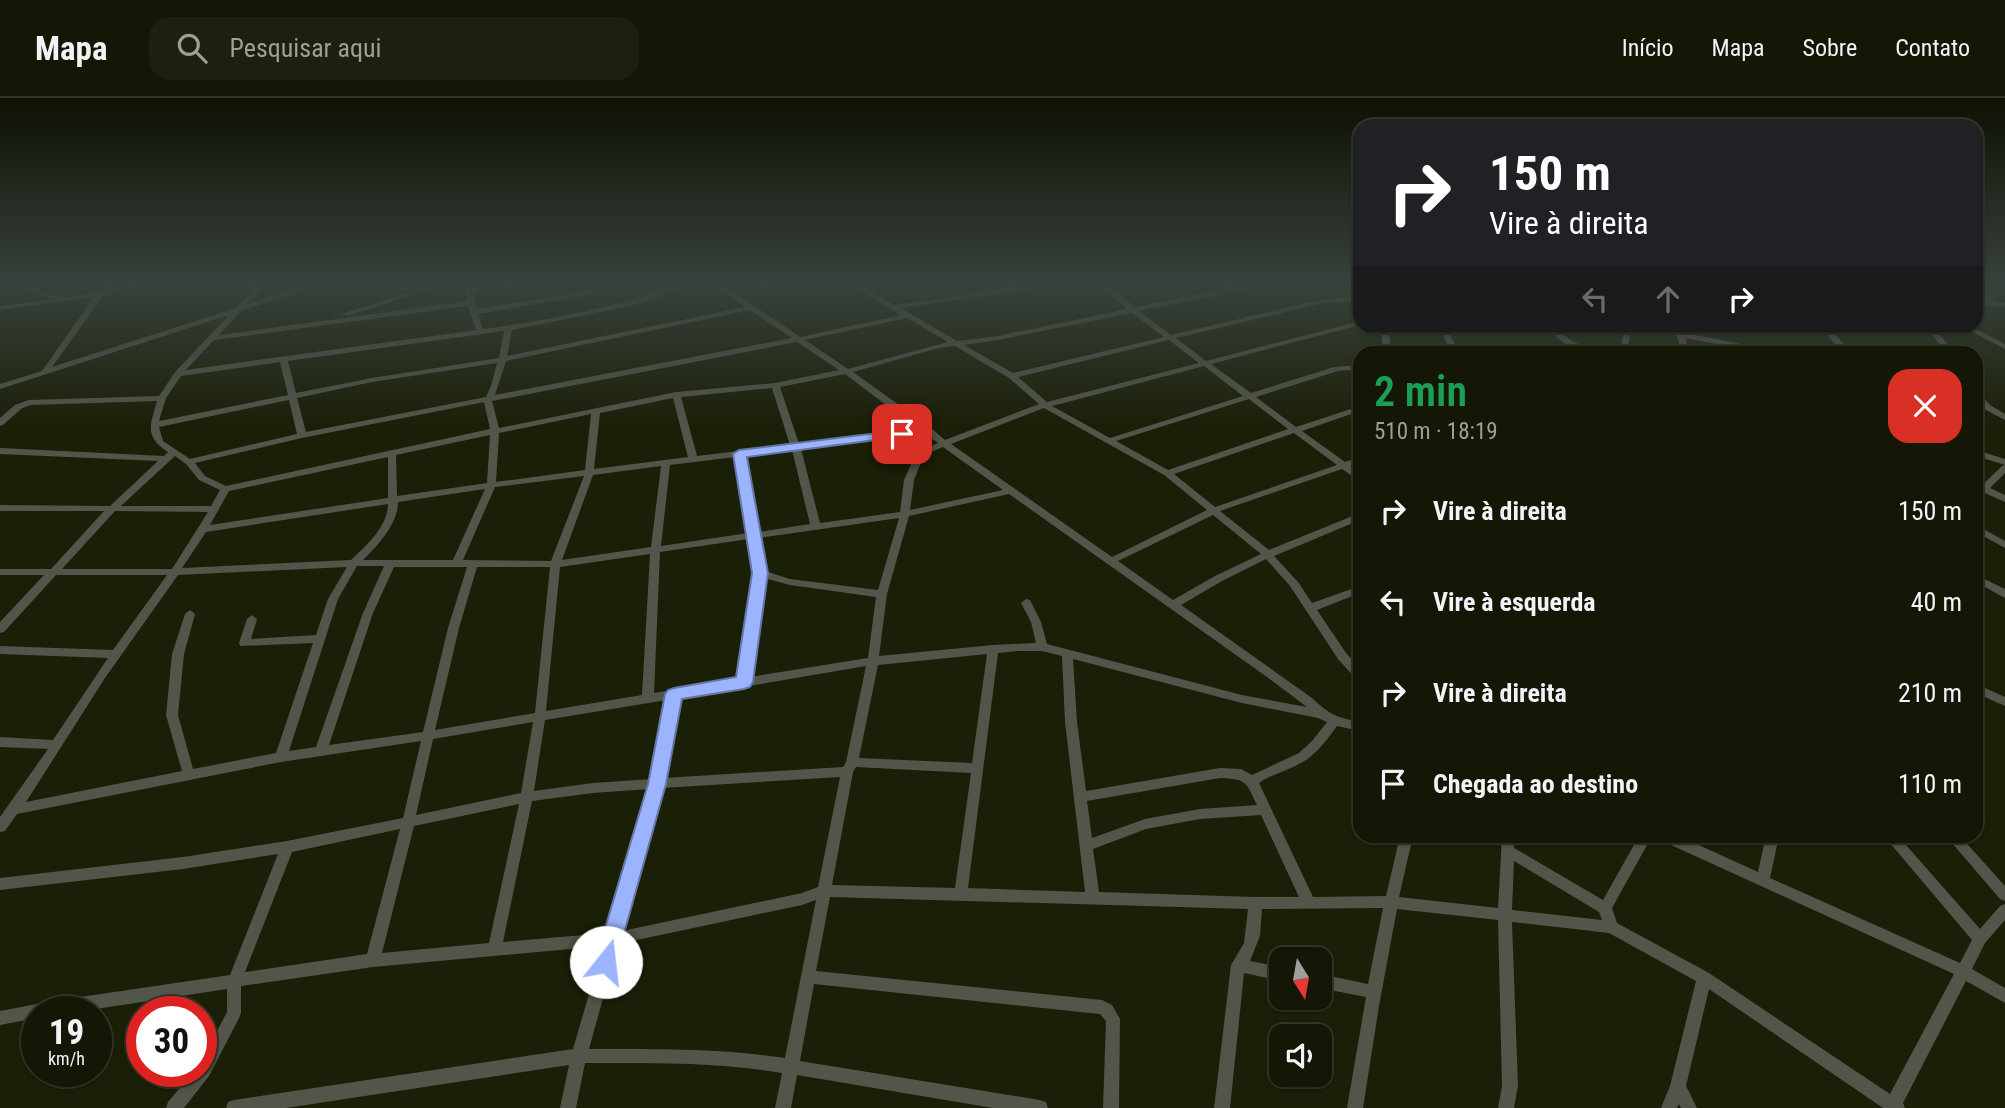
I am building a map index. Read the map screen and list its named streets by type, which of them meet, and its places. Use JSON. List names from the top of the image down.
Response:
{
  "north": "bottom",
  "page": {
    "header": "Mapa",
    "search": "Pesquisar aqui",
    "nav": [
      "Início",
      "Mapa",
      "Sobre",
      "Contato"
    ],
    "turn": ["150 m", "Vire à direita"],
    "heading": ["2 min", "510 m · 18:19"],
    "list": [
      {
        "name": "Vire à direita",
        "value": "150 m"
      },
      {
        "name": "Vire à esquerda",
        "value": "40 m"
      },
      {
        "name": "Vire à direita",
        "value": "210 m"
      },
      {
        "name": "Chegada ao destino",
        "value": "110 m"
      }
    ],
    "speed": "19 km/h",
    "limit": "30"
  }
}
